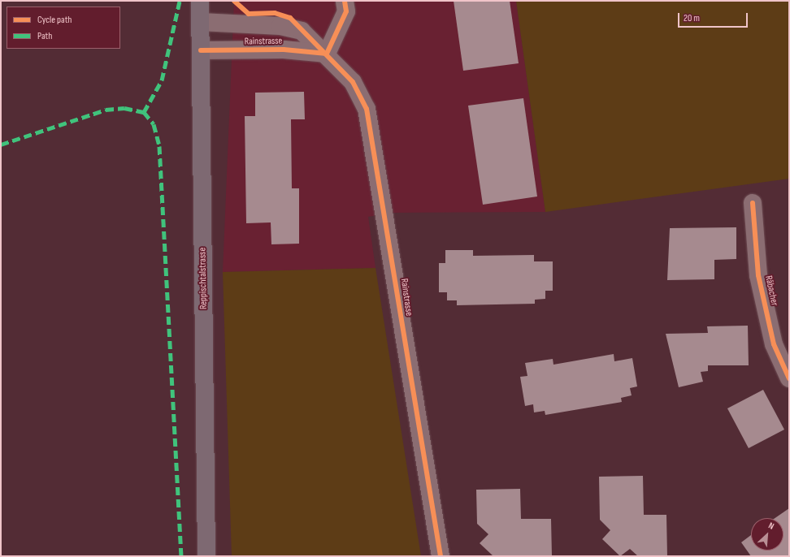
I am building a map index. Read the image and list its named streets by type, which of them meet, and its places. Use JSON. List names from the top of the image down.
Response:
{
  "streets": {
    "main road": ["Reppischtalstrasse"],
    "street": ["Rainstrasse", "Räbacher"]
  },
  "crossings": [
    ["Rainstrasse", "Reppischtalstrasse"]
  ],
  "legend": ["Cycle path", "Path"],
  "scale_bar": "20 m",
  "north": "top right"
}
